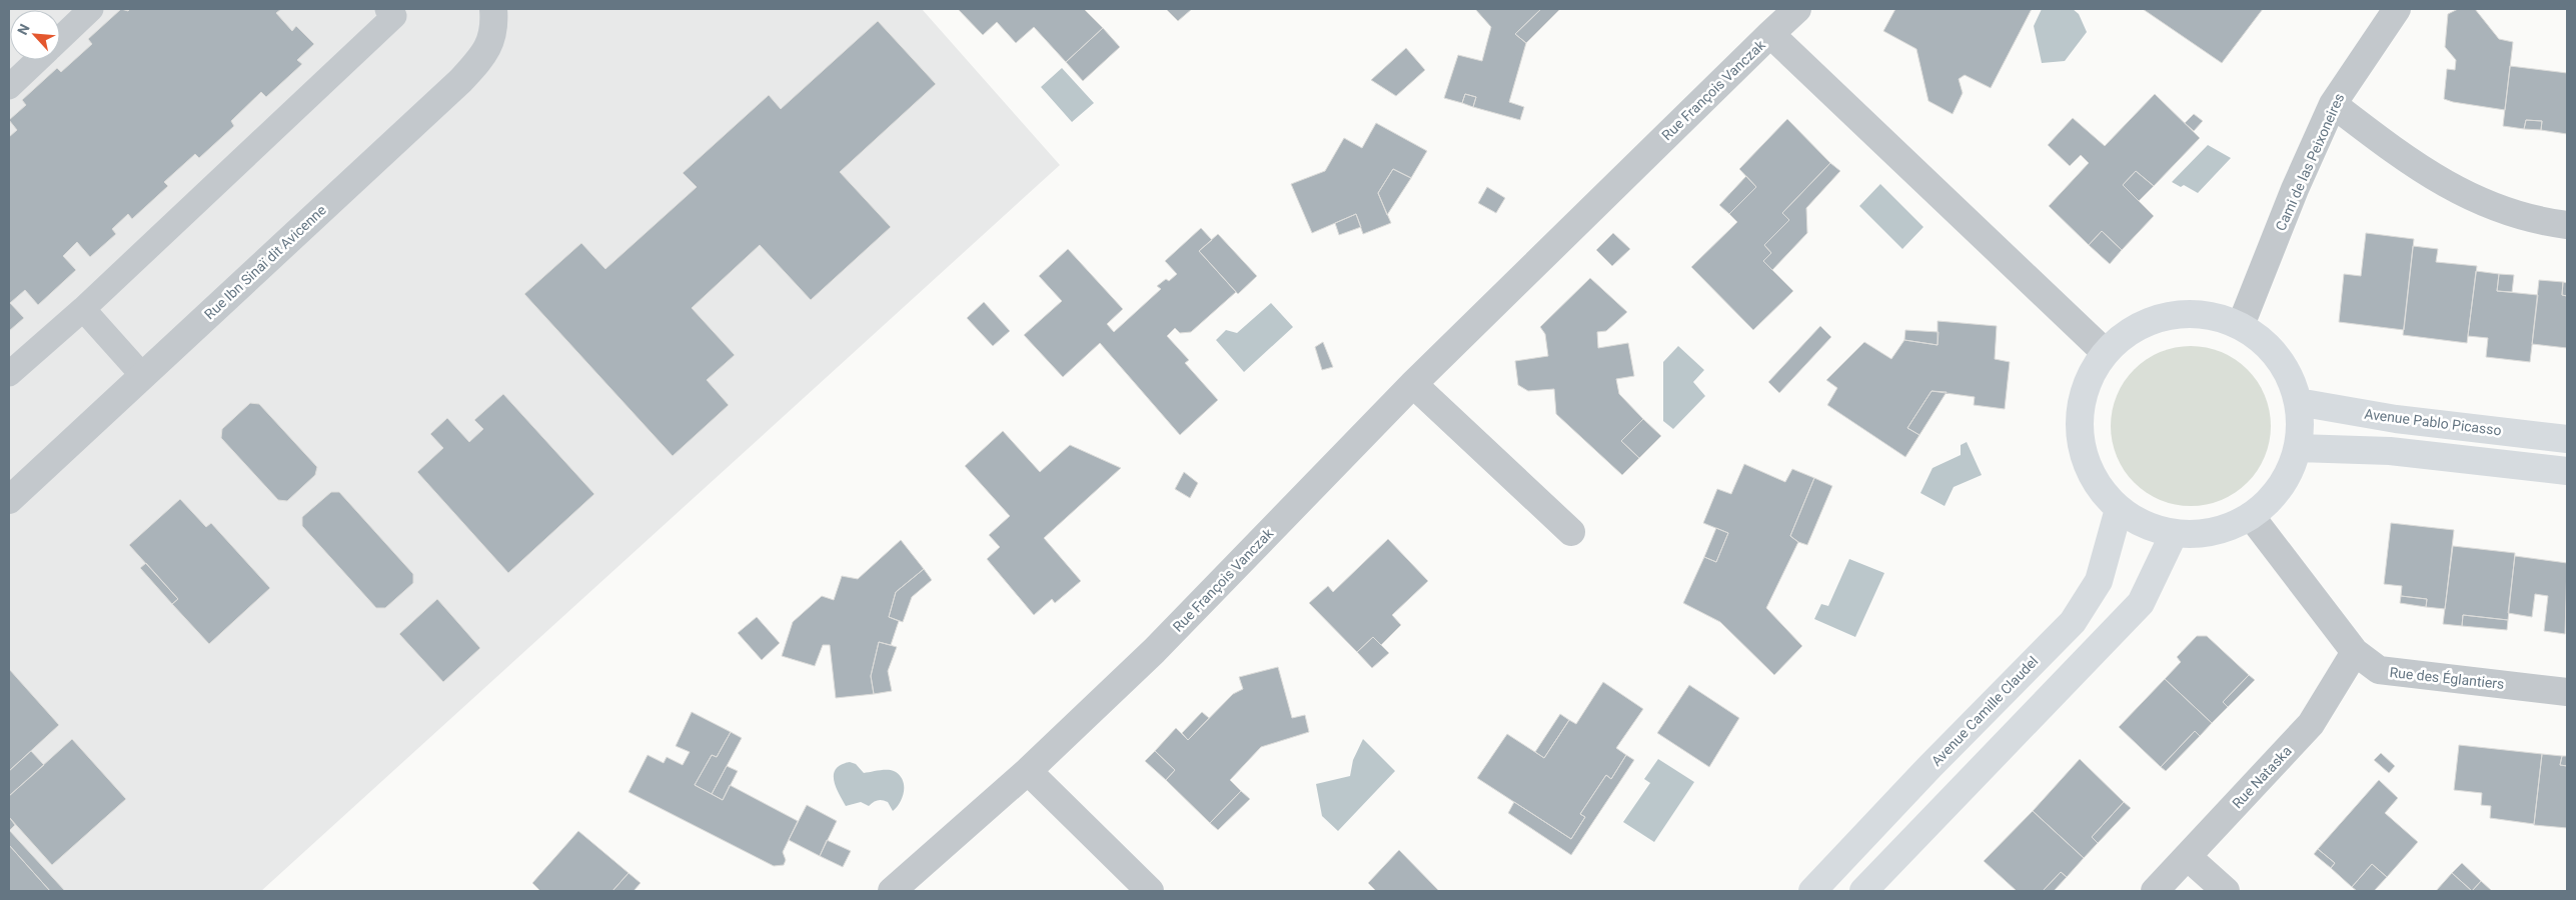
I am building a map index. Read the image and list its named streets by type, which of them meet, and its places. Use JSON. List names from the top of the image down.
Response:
{
  "streets": {
    "main road": ["Avenue Pablo Picasso", "Avenue Camille Claudel"],
    "street": [
      "Rue François Vanczak",
      "Cami de las Peixoneires",
      "Rue Ibn Sinaï dit Avicenne",
      "Rue des Églantiers",
      "Rue Nataska"
    ]
  },
  "crossings": [
    ["Rue des Églantiers", "Rue Nataska"]
  ],
  "north": "top left"
}
